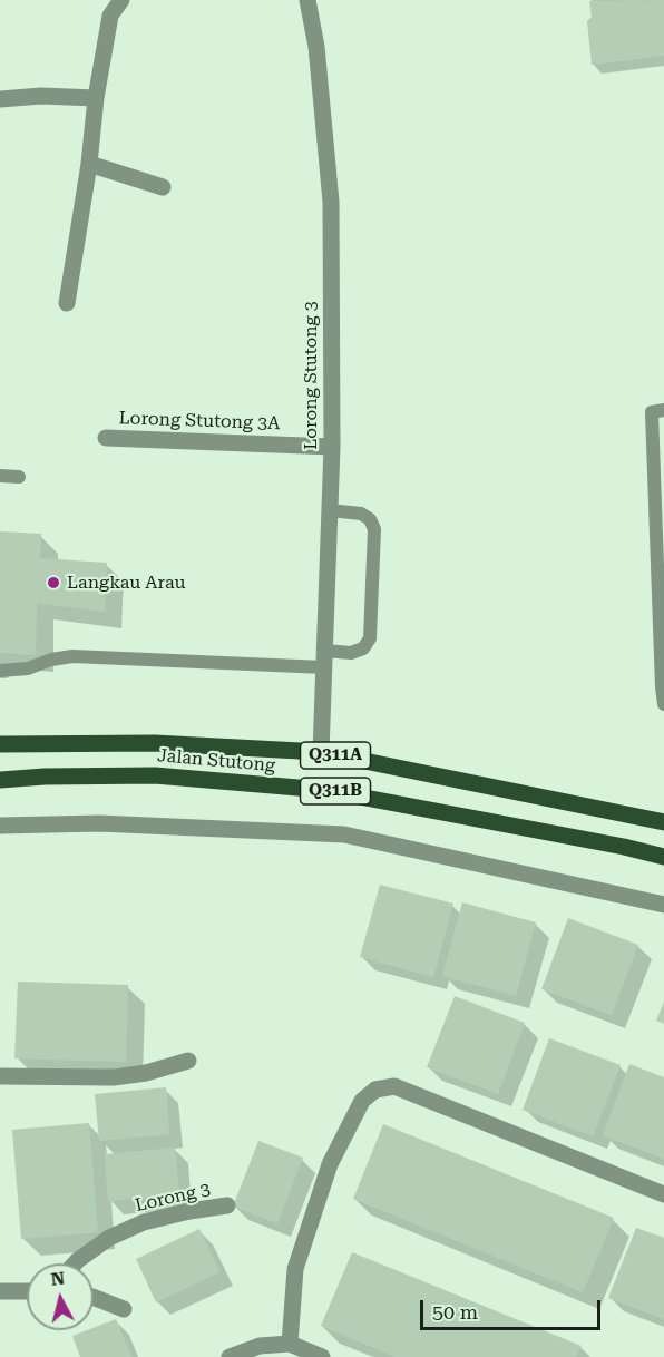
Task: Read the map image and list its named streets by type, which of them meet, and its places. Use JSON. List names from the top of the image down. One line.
{"streets":{"main road":["Q311A","Jalan Stutong","Q311B"],"street":["Lorong Stutong 3","Lorong Stutong 3A","Lorong 3"]},"crossings":[["Lorong Stutong 3","Lorong Stutong 3A"],["Lorong Stutong 3","Jalan Stutong"]],"places":["Langkau Arau"],"scale_bar":"50 m","north":"top"}
